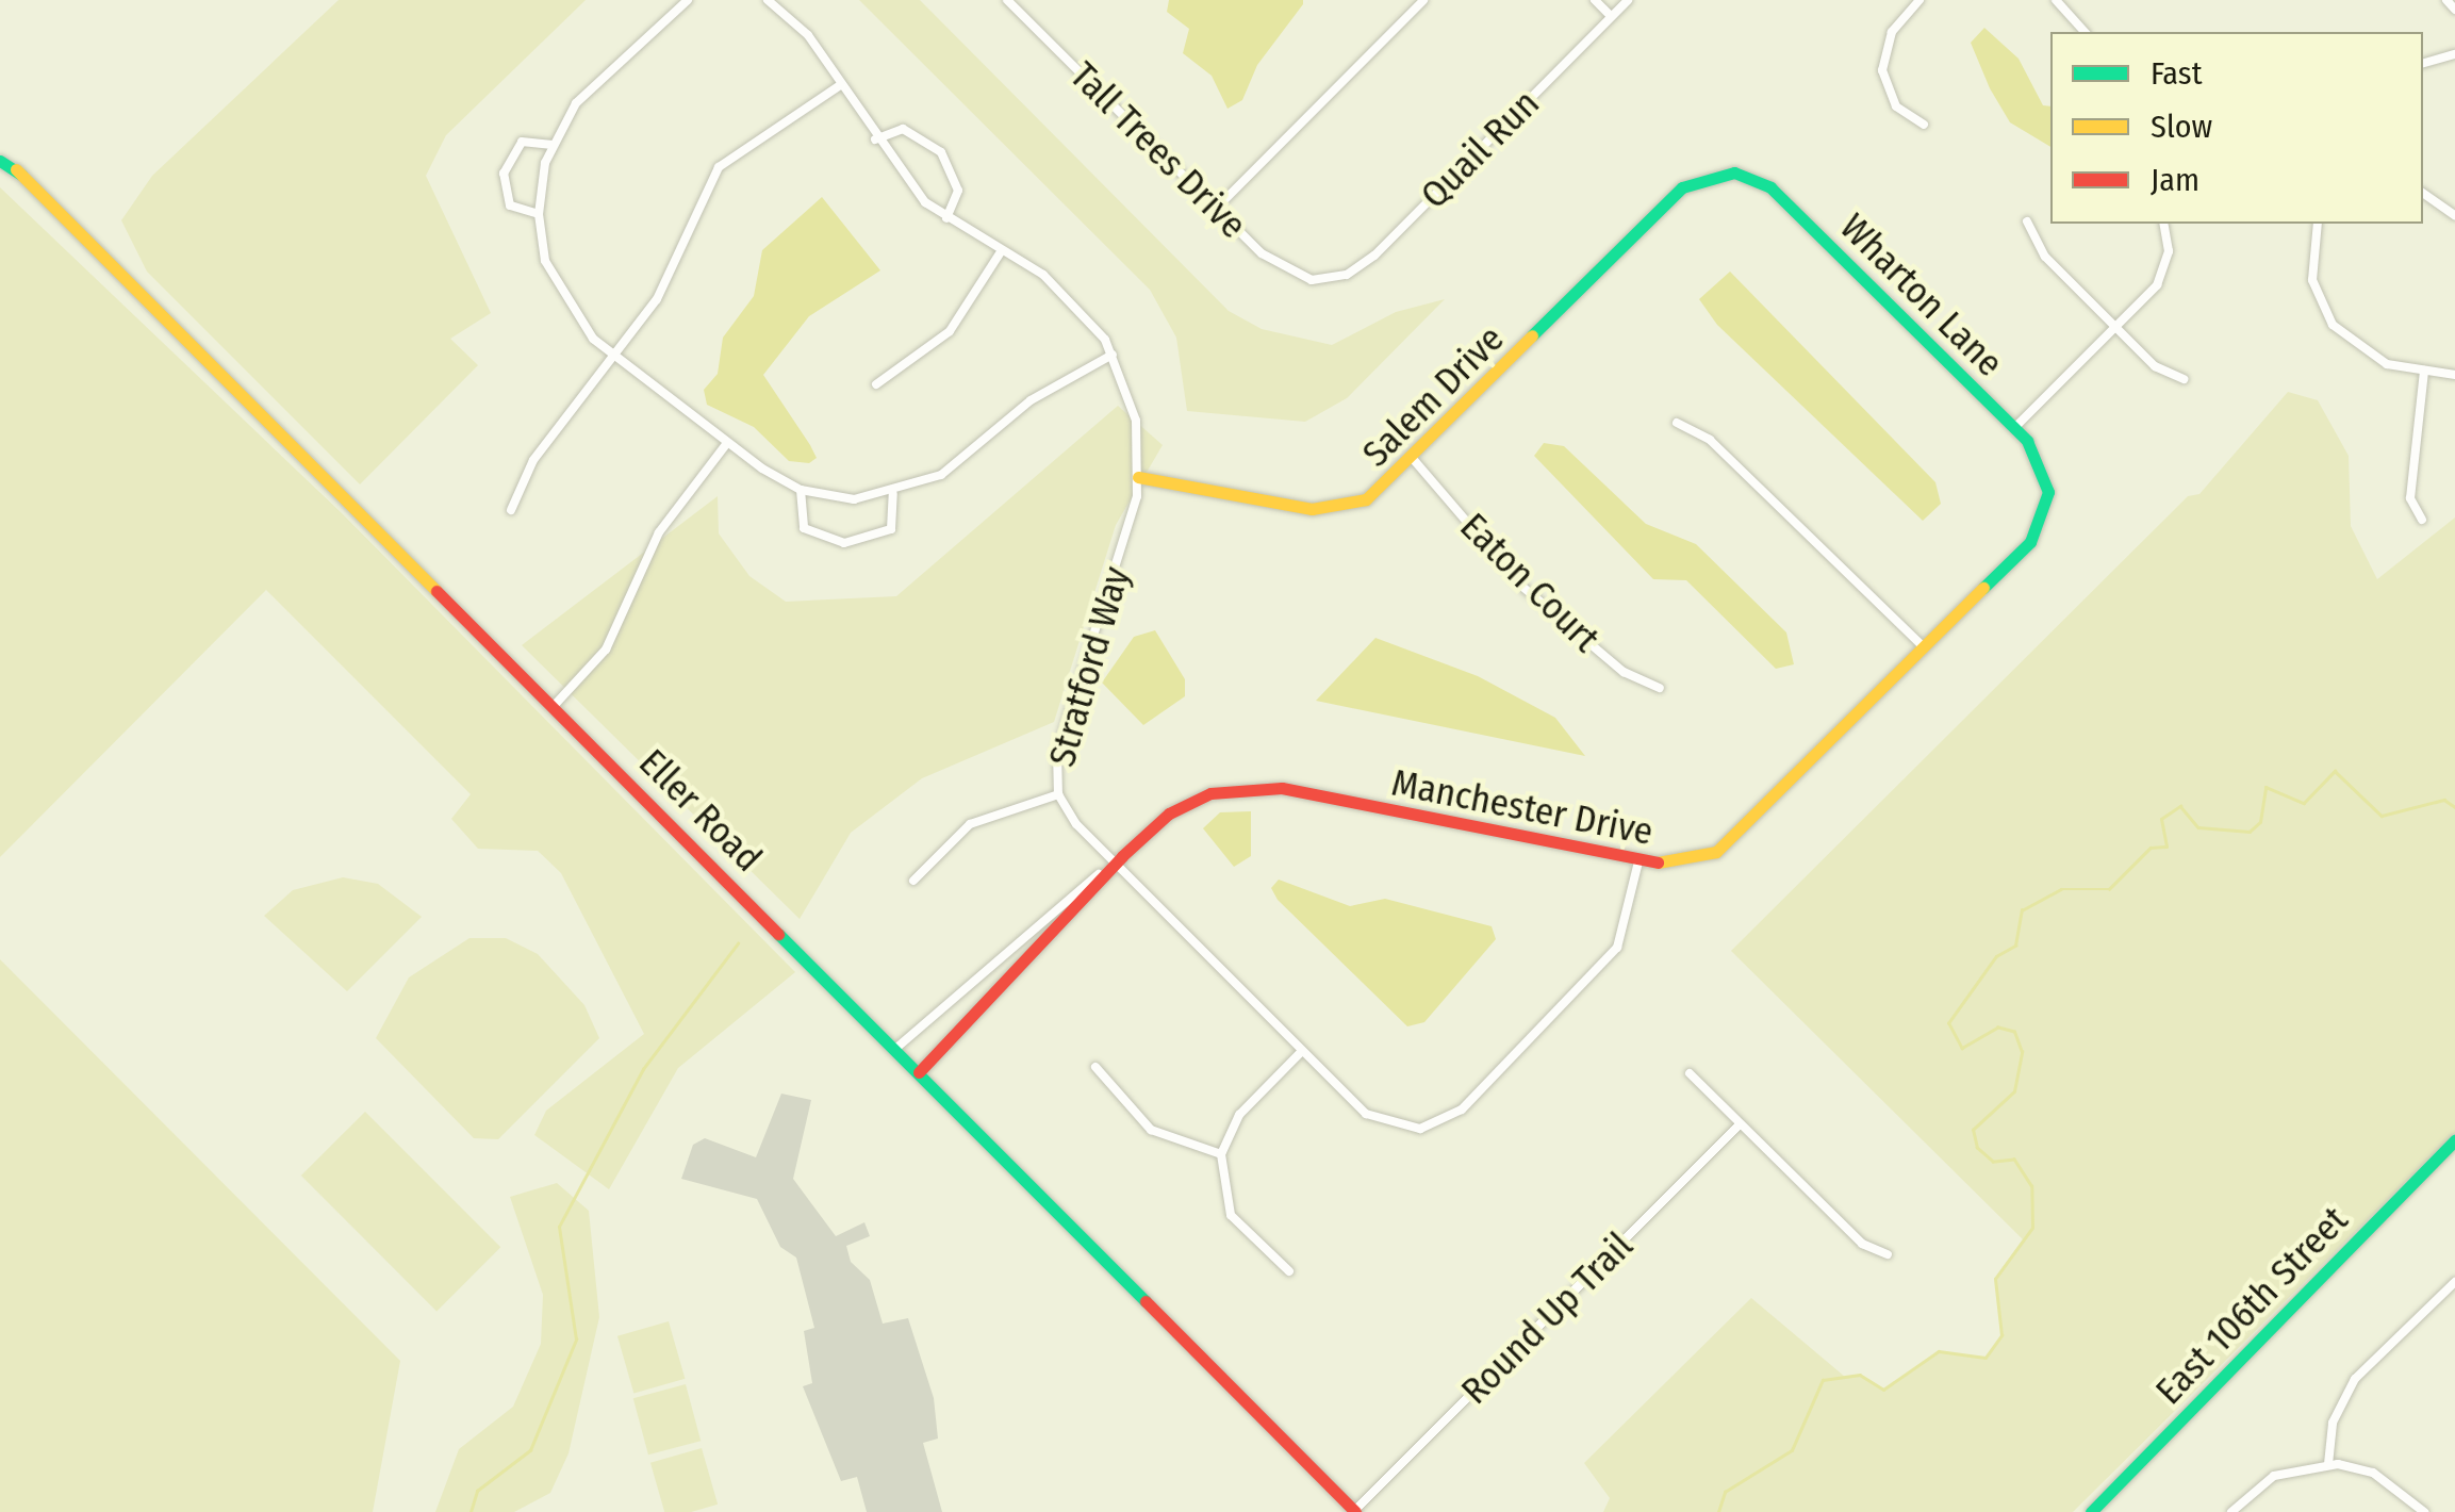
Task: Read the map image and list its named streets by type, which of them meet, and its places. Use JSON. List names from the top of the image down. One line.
{"streets":{"street":["Quail Run","Tall Trees Drive","Wharton Lane","Salem Drive","Eaton Court","Stratford Way","Manchester Drive","Eller Road","East 106th Street","Round Up Trail"]},"crossings":[["Quail Run","Tall Trees Drive"],["Wharton Lane","Salem Drive"],["Wharton Lane","Manchester Drive"],["Salem Drive","Eaton Court"],["Salem Drive","Stratford Way"],["Stratford Way","Manchester Drive"],["Manchester Drive","Eller Road"],["Eller Road","Round Up Trail"]],"legend":["Fast","Slow","Jam"]}
